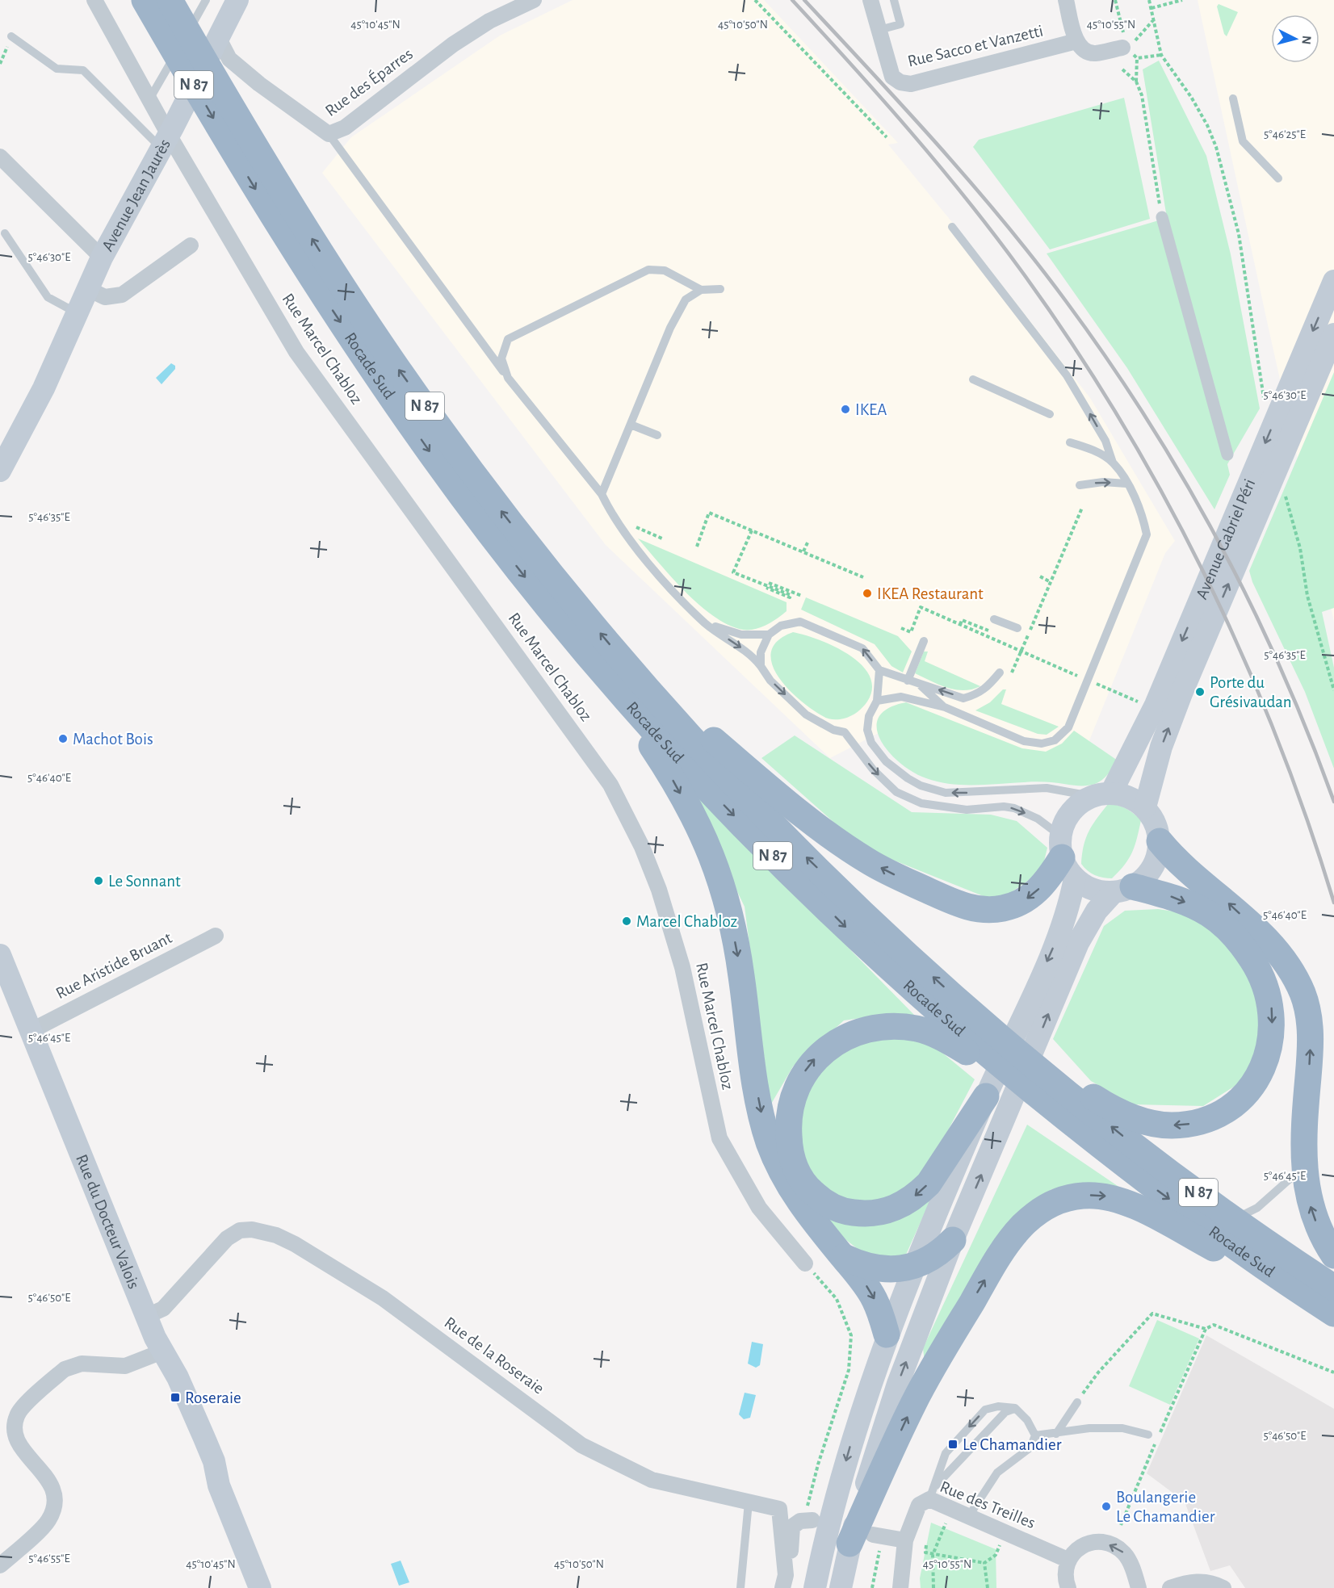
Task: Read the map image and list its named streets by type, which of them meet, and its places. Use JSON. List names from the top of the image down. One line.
{"streets":{"highway":["N 87","Rocade Sud"],"main road":["Avenue Jean Jaurès","Avenue Gabriel Péri","Rue du Docteur Valois"],"street":["Rue Sacco et Vanzetti","Rue des Éparres","Rue Marcel Chabloz","Rue Aristide Bruant","Rue de la Roseraie","Rue des Treilles"]},"crossings":[["Rue des Éparres","Avenue Jean Jaurès"],["Avenue Jean Jaurès","Rue Marcel Chabloz"],["Rue Aristide Bruant","Rue du Docteur Valois"],["Rue du Docteur Valois","Rue de la Roseraie"]],"places":{"other":["IKEA","IKEA Restaurant","Porte du Grésivaudan","Machot Bois","Le Sonnant","Marcel Chabloz","Boulangerie Le Chamandier"],"transit":["Roseraie","Le Chamandier"]},"north":"right","coordinates":["45°10'45\"N","45°10'50\"N","45°10'55\"N","5°46'25\"E","5°46'30\"E","5°46'35\"E","5°46'40\"E","5°46'45\"E","5°46'50\"E","5°46'55\"E"]}
